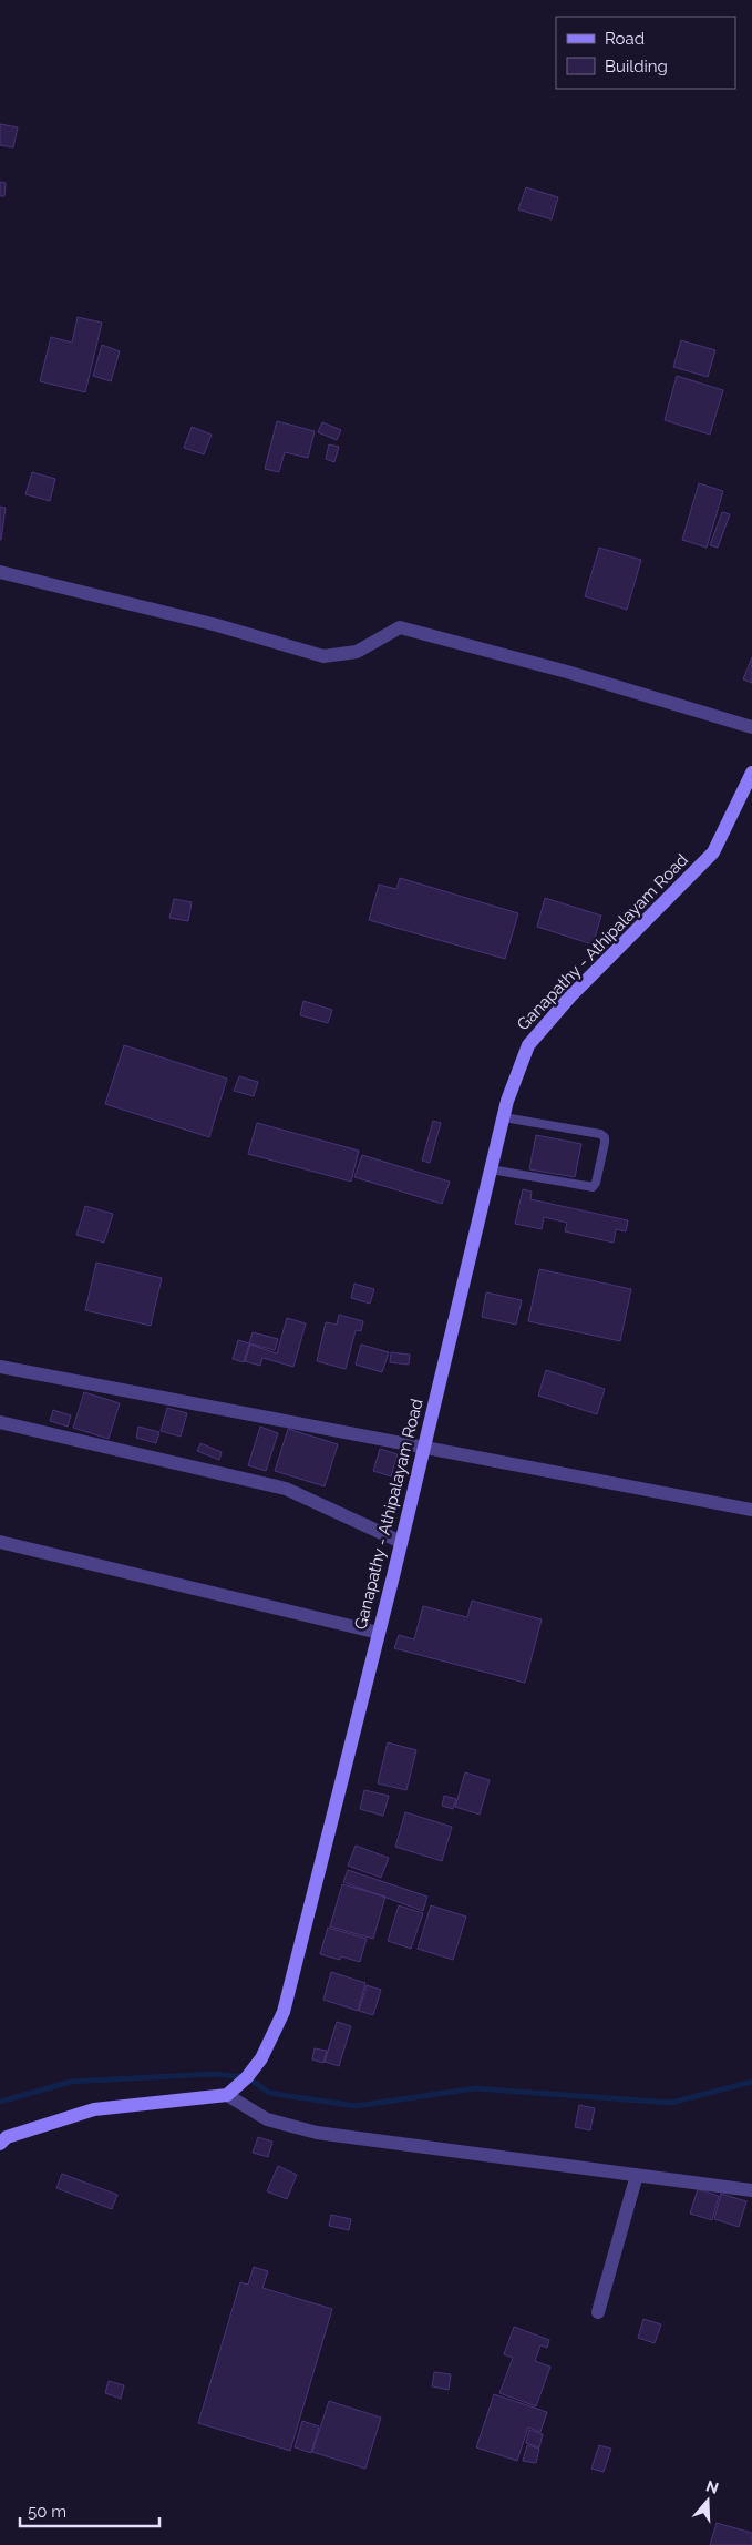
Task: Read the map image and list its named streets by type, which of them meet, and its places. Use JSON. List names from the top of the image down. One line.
{"streets":{"main road":["Ganapathy - Athipalayam Road"]},"legend":["Road","Building"],"scale_bar":"50 m","north":"top"}
